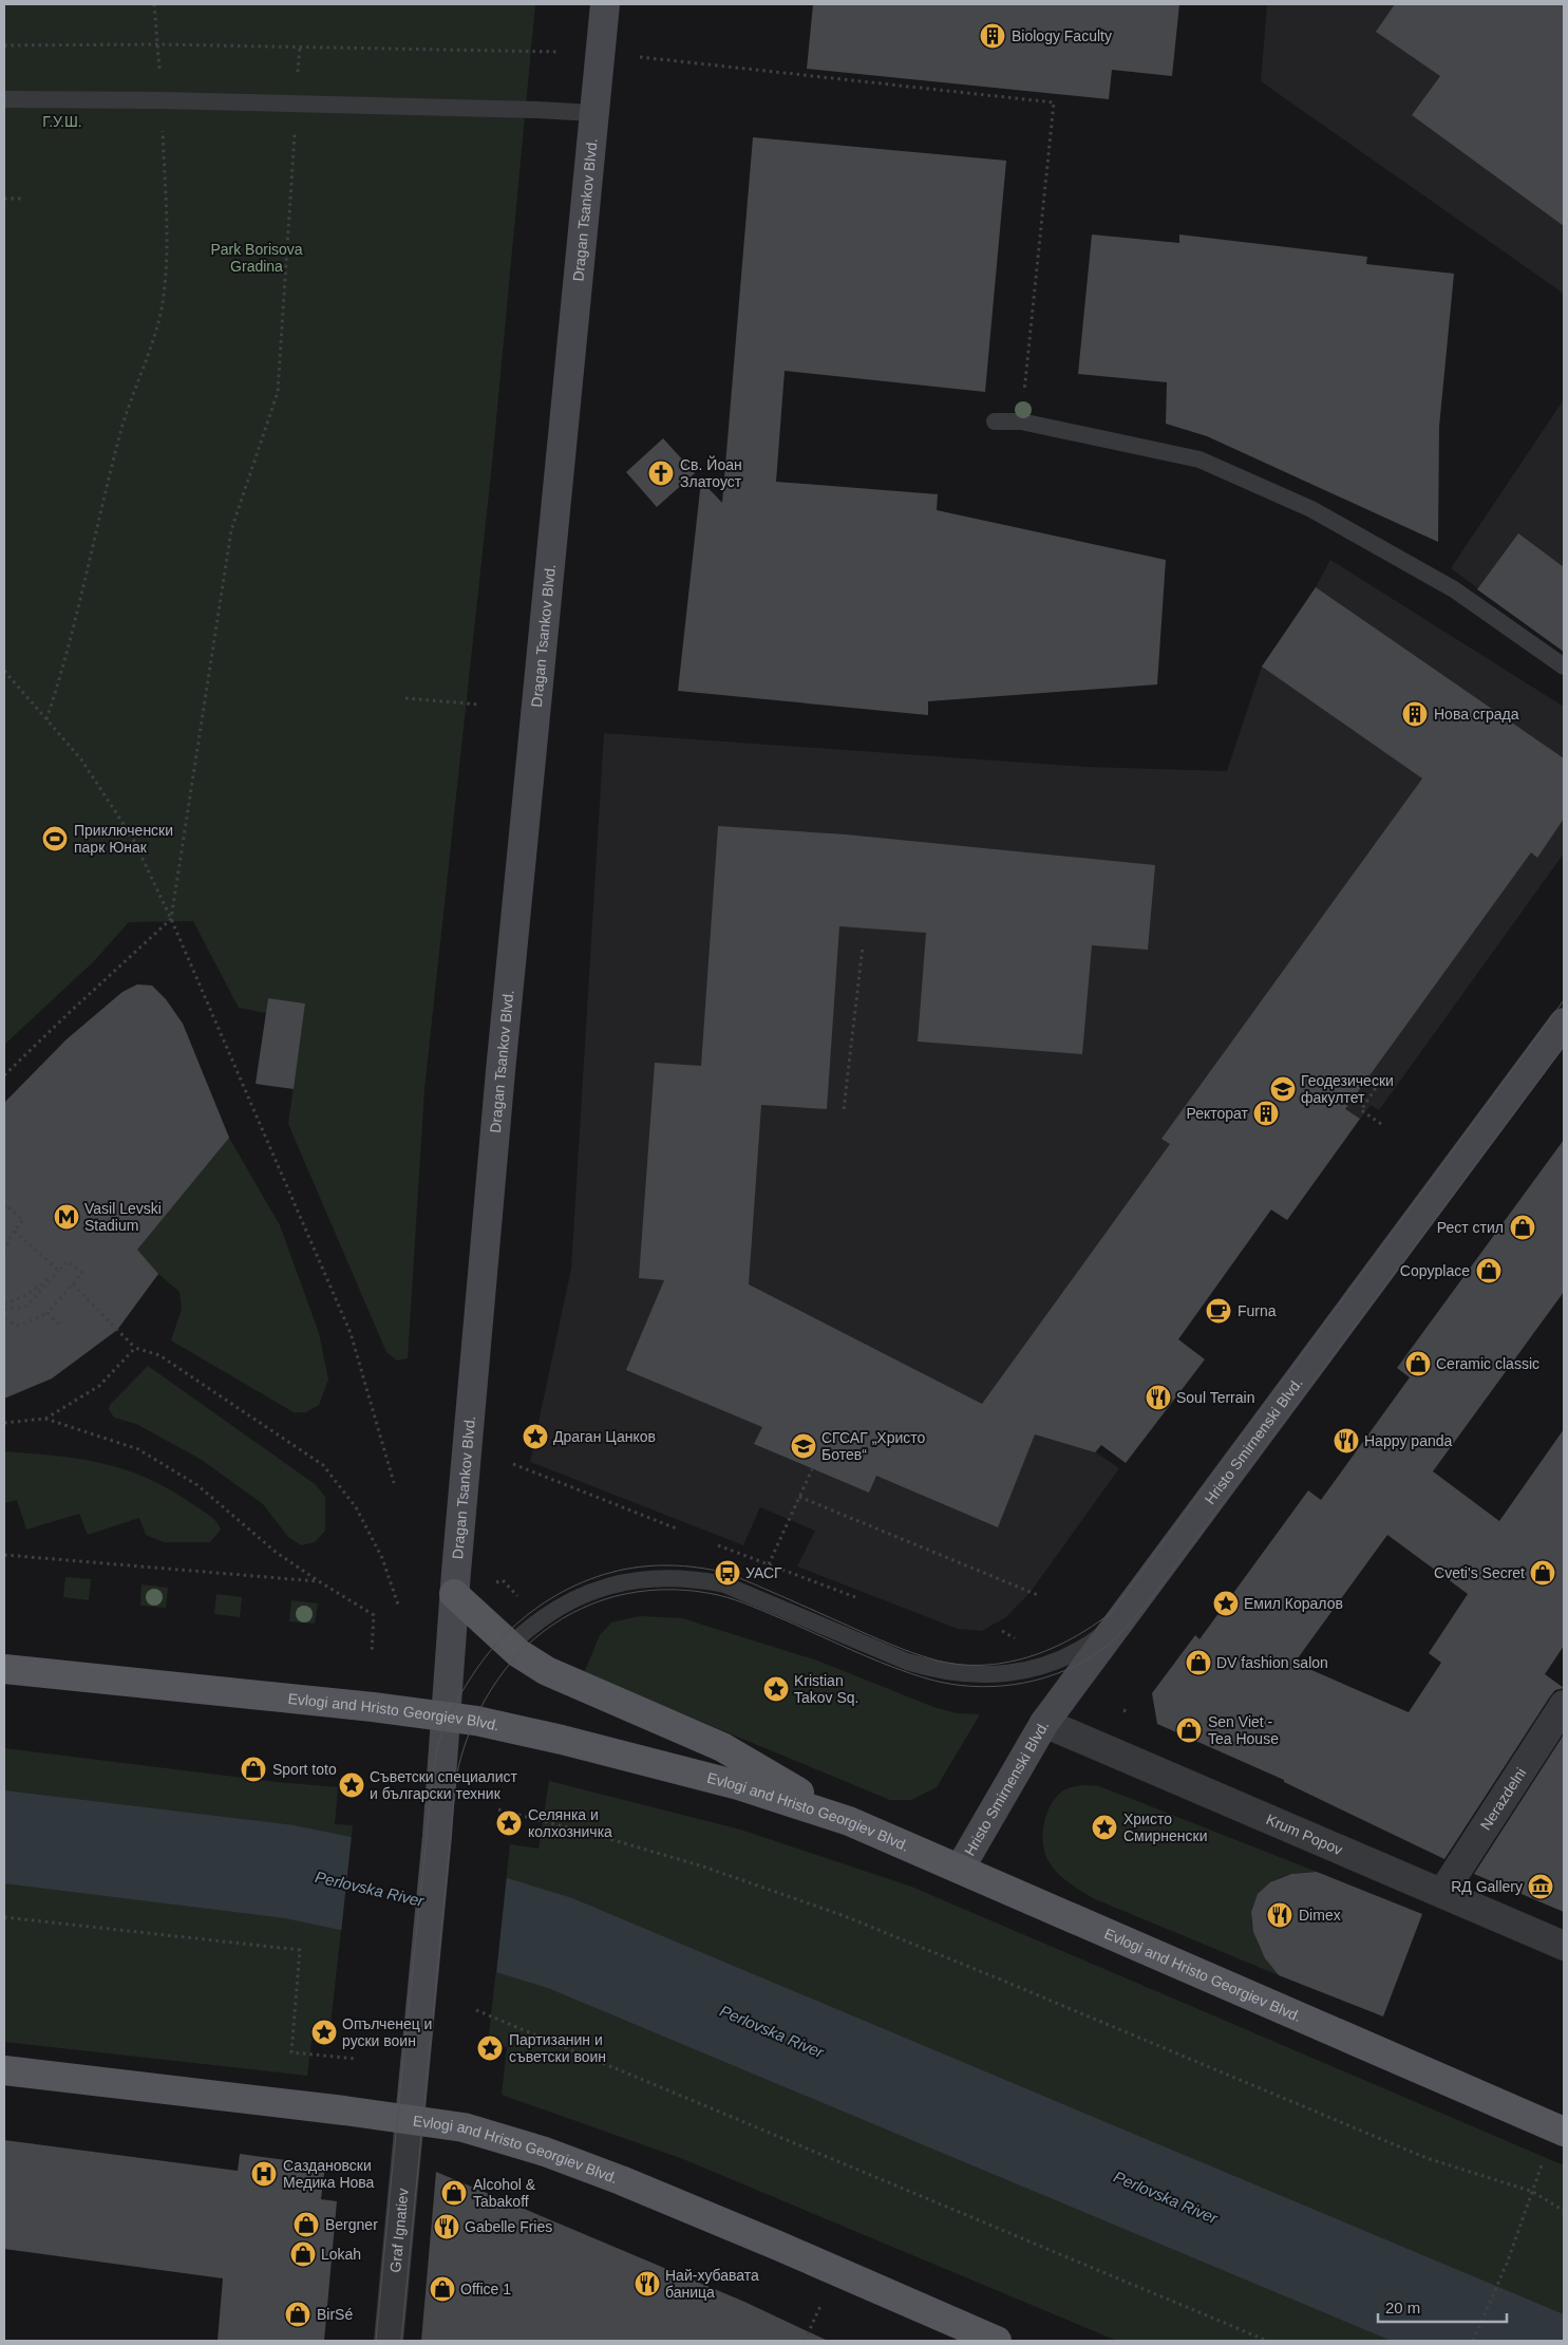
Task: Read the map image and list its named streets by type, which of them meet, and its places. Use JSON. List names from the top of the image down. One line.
{"streets":{"main road":["Evlogi and Hristo Georgiev Blvd."],"street":["Dragan Tsankov Blvd.","Hristo Smirnenski Blvd.","Nerazdelni","Krum Popov","Graf Ignatiev"]},"crossings":[["Dragan Tsankov Blvd.","Evlogi and Hristo Georgiev Blvd."],["Dragan Tsankov Blvd.","Graf Ignatiev"],["Hristo Smirnenski Blvd.","Evlogi and Hristo Georgiev Blvd."],["Hristo Smirnenski Blvd.","Krum Popov"],["Evlogi and Hristo Georgiev Blvd.","Graf Ignatiev"],["Nerazdelni","Krum Popov"]],"water":["Perlovska River"],"parks":["Г.У.Ш.","Park Borisova Gradina"],"places":{"building":["Biology Faculty","Нова сграда","Ректорат"],"church":["Св. Йоан Златоуст"],"sports":["Приключенски парк Юнак"],"school or university":["Геодезически факултет","СГСАГ „Христо Ботев“"],"metro station":["Vasil Levski Stadium"],"shop":["Рест стил","Copyplace","Ceramic classic","Cveti's Secret","DV fashion salon","Sen Viet - Tea House","Sport toto","Alcohol & Tabakoff","Bergner","Lokah","Office 1","BirSé"],"cafe":["Furna"],"restaurant":["Soul Terrain","Happy panda","Dimex","Gabelle Fries","Най-хубавата баница"],"place":["Драган Цанков","Емил Коралов","Kristian Takov Sq.","Съветски специалист и български техник","Селянка и колхозничка","Христо Смирненски","Опълченец и руски воин","Партизанин и съветски воин"],"bus stop":["УАСГ"],"museum":["RД Gallery"],"hospital":["Саздановски Медика Нова"]},"scale_bar":"20 m"}
